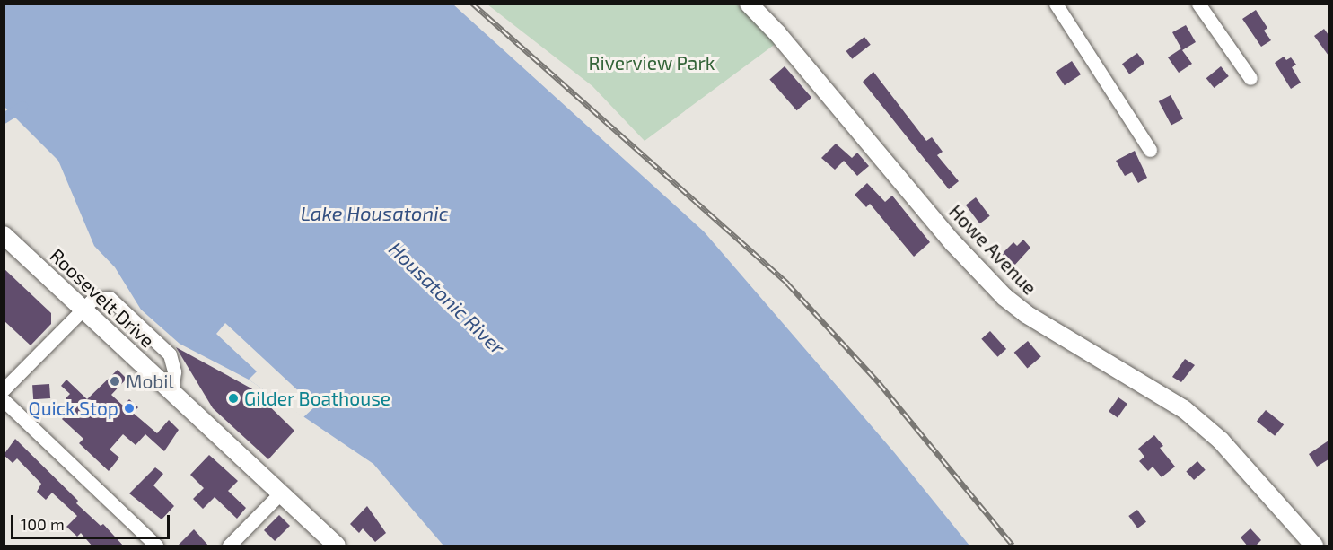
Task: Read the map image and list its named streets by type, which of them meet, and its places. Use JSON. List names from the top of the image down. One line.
{"streets":{"main road":["Howe Avenue","Roosevelt Drive"]},"water":["Lake Housatonic","Housatonic River"],"parks":["Riverview Park"],"places":["Mobil","Gilder Boathouse","Quick Stop"],"scale_bar":"100 m"}
